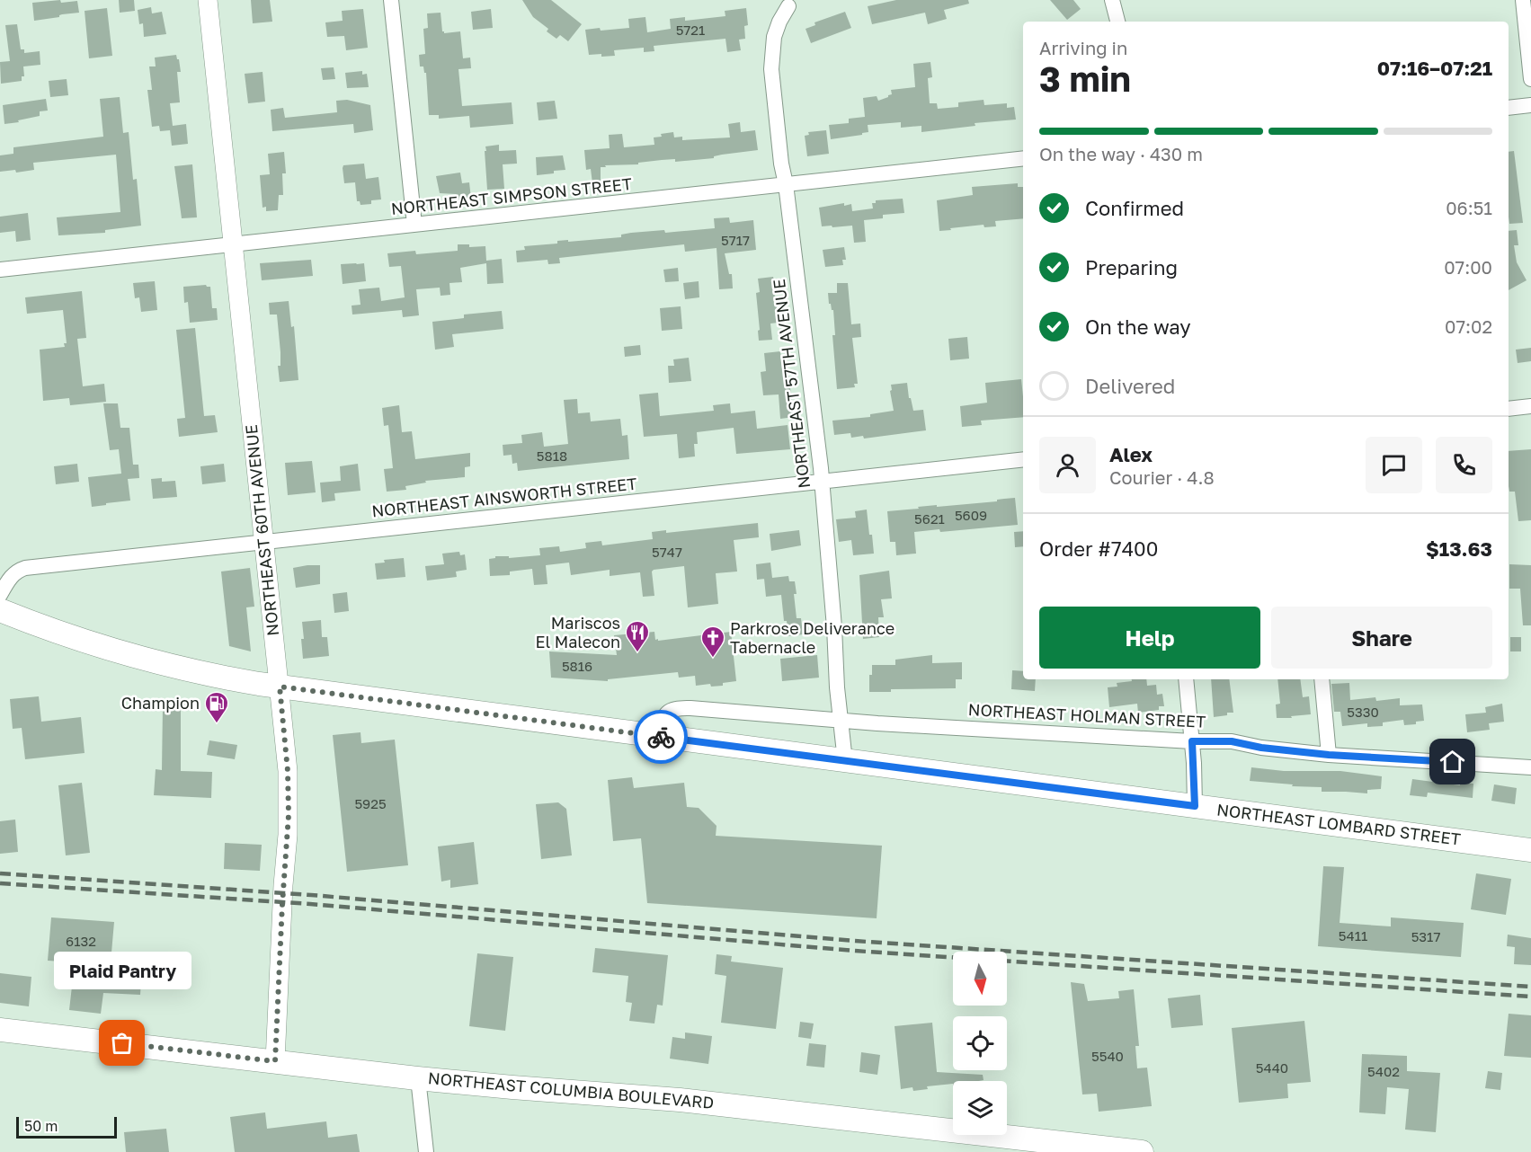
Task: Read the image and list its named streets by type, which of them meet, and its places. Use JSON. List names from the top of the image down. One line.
{"streets":{"main road":["NORTHEAST LOMBARD STREET","NORTHEAST COLUMBIA BOULEVARD"],"street":["NORTHEAST SIMPSON STREET","NORTHEAST 57TH AVENUE","NORTHEAST AINSWORTH STREET","NORTHEAST 60TH AVENUE","NORTHEAST HOLMAN STREET"]},"crossings":[["NORTHEAST SIMPSON STREET","NORTHEAST 57TH AVENUE"],["NORTHEAST SIMPSON STREET","NORTHEAST 60TH AVENUE"],["NORTHEAST 57TH AVENUE","NORTHEAST AINSWORTH STREET"],["NORTHEAST 57TH AVENUE","NORTHEAST HOLMAN STREET"],["NORTHEAST 57TH AVENUE","NORTHEAST LOMBARD STREET"],["NORTHEAST AINSWORTH STREET","NORTHEAST 60TH AVENUE"],["NORTHEAST 60TH AVENUE","NORTHEAST LOMBARD STREET"],["NORTHEAST 60TH AVENUE","NORTHEAST COLUMBIA BOULEVARD"],["NORTHEAST HOLMAN STREET","NORTHEAST LOMBARD STREET"]],"places":{"restaurant":["Mariscos El Malecon"],"church":["Parkrose Deliverance Tabernacle"],"fuel station":["Champion"],"other":["Plaid Pantry"]},"house_numbers":["5721","5717","5818","5609","5621","5747","5816","5330","5925","5411","5317","6132","5540","5440","5402"],"scale_bar":"50 m","north":"bottom","page":{"heading":["3 min","Arriving in","07:16–07:21"],"panel":["Alex","Courier · 4.8","Order #7400","$13.63"],"bar":"On the way · 430 m","list":[["Confirmed","06:51"],["Preparing","07:00"],["On the way","07:02"],"Delivered"],"buttons":["Help","Share"],"bubble":"Plaid Pantry","scale":"50 m"}}
